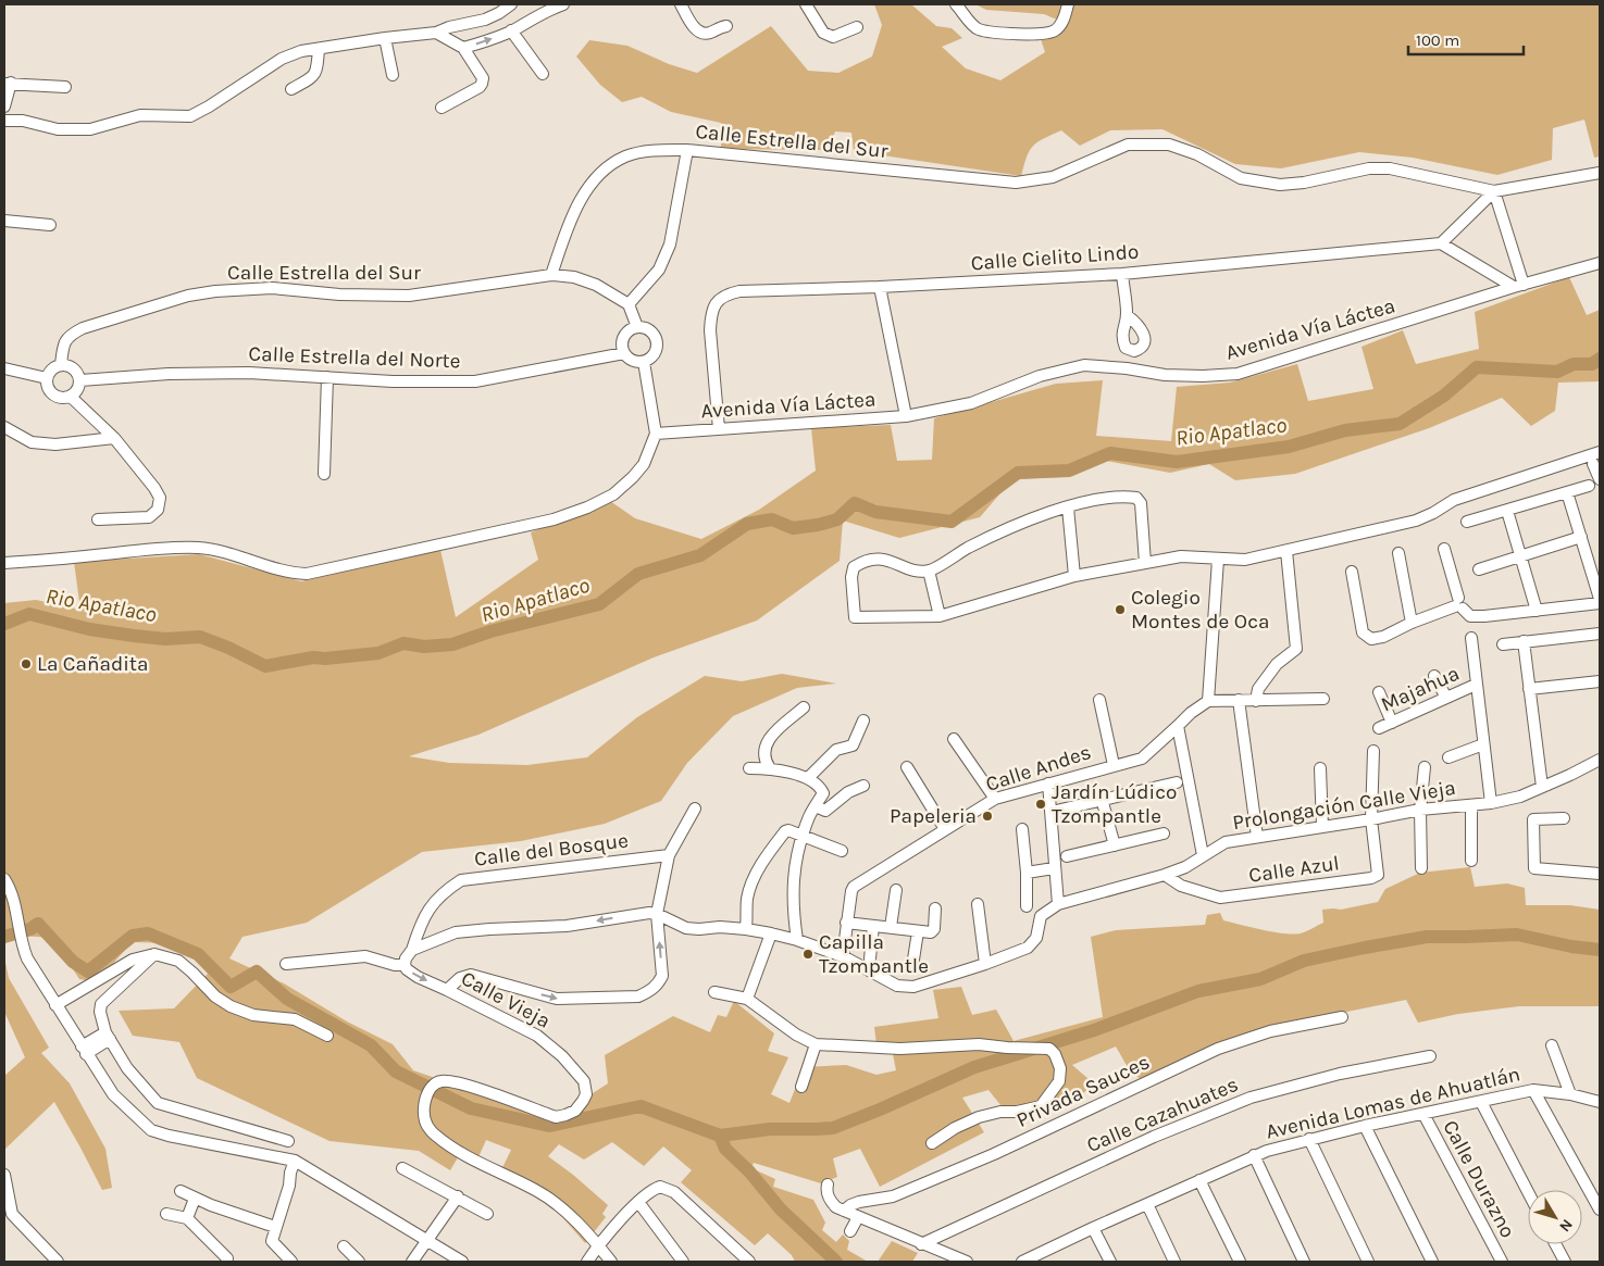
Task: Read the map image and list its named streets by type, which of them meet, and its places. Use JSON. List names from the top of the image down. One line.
{"streets":{"street":["Calle Estrella del Sur","Calle Cielito Lindo","Avenida Vía Láctea","Calle Estrella del Norte","Majahua","Calle Andes","Prolongación Calle Vieja","Calle del Bosque","Calle Azul","Calle Vieja","Privada Sauces","Avenida Lomas de Ahuatlán","Calle Cazahuates","Calle Durazno"]},"crossings":[["Calle Estrella del Sur","Calle Estrella del Norte"],["Calle Cielito Lindo","Avenida Vía Láctea"],["Calle Andes","Prolongación Calle Vieja"],["Prolongación Calle Vieja","Calle Azul"],["Avenida Lomas de Ahuatlán","Calle Durazno"]],"water":["Rio Apatlaco"],"places":["Colegio Montes de Oca","La Cañadita","Jardín Lúdico Tzompantle","Papeleria","Capilla Tzompantle"],"scale_bar":"100 m","north":"bottom right"}
